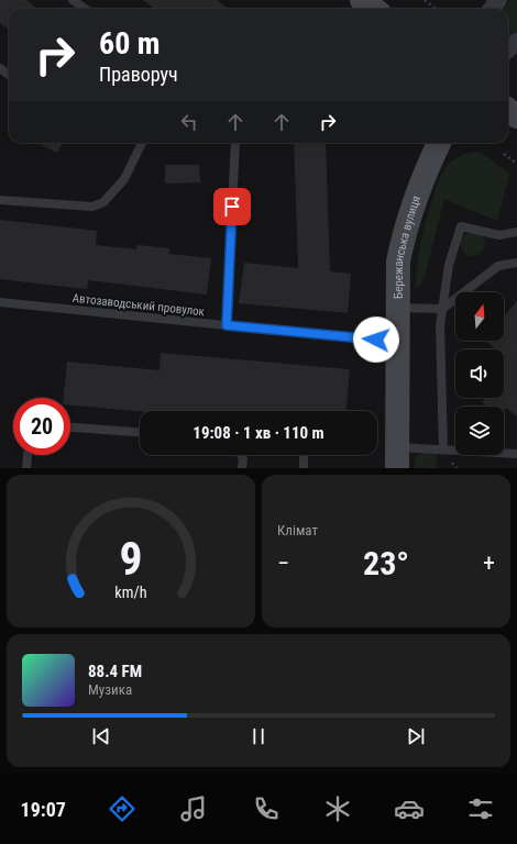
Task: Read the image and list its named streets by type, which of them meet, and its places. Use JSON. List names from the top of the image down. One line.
{"streets":{"street":["Бережанська вулиця"],"lane":["Автозаводський провулок"]},"crossings":[["Бережанська вулиця","Автозаводський провулок"]],"north":"top","page":{"turn":["60 m","Праворуч"],"limit":"20","trip":"19:08 · 1 хв · 110 m","tile":"Клімат","heat":["−","23°","+"],"song":["88.4 FM","Музика"],"tabs":"19:07","gauge":["9","km/h"]}}
